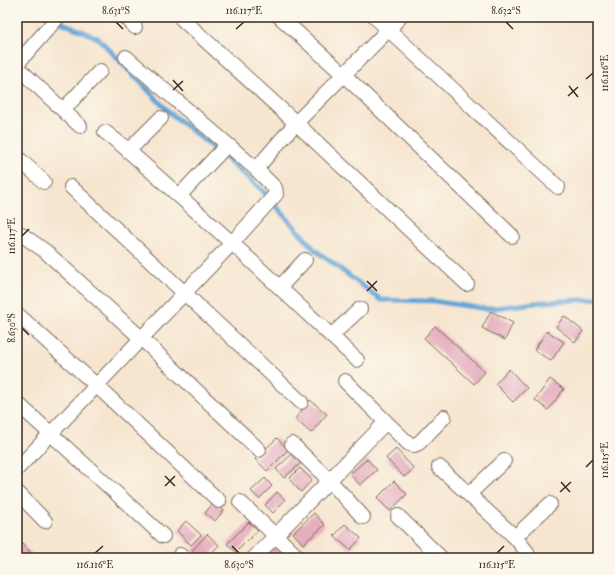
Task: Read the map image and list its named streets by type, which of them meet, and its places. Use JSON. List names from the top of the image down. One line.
{"coordinates":["8.631°S","116.117°E","8.632°S","116.116°E","8.630°S","116.115°E"]}
